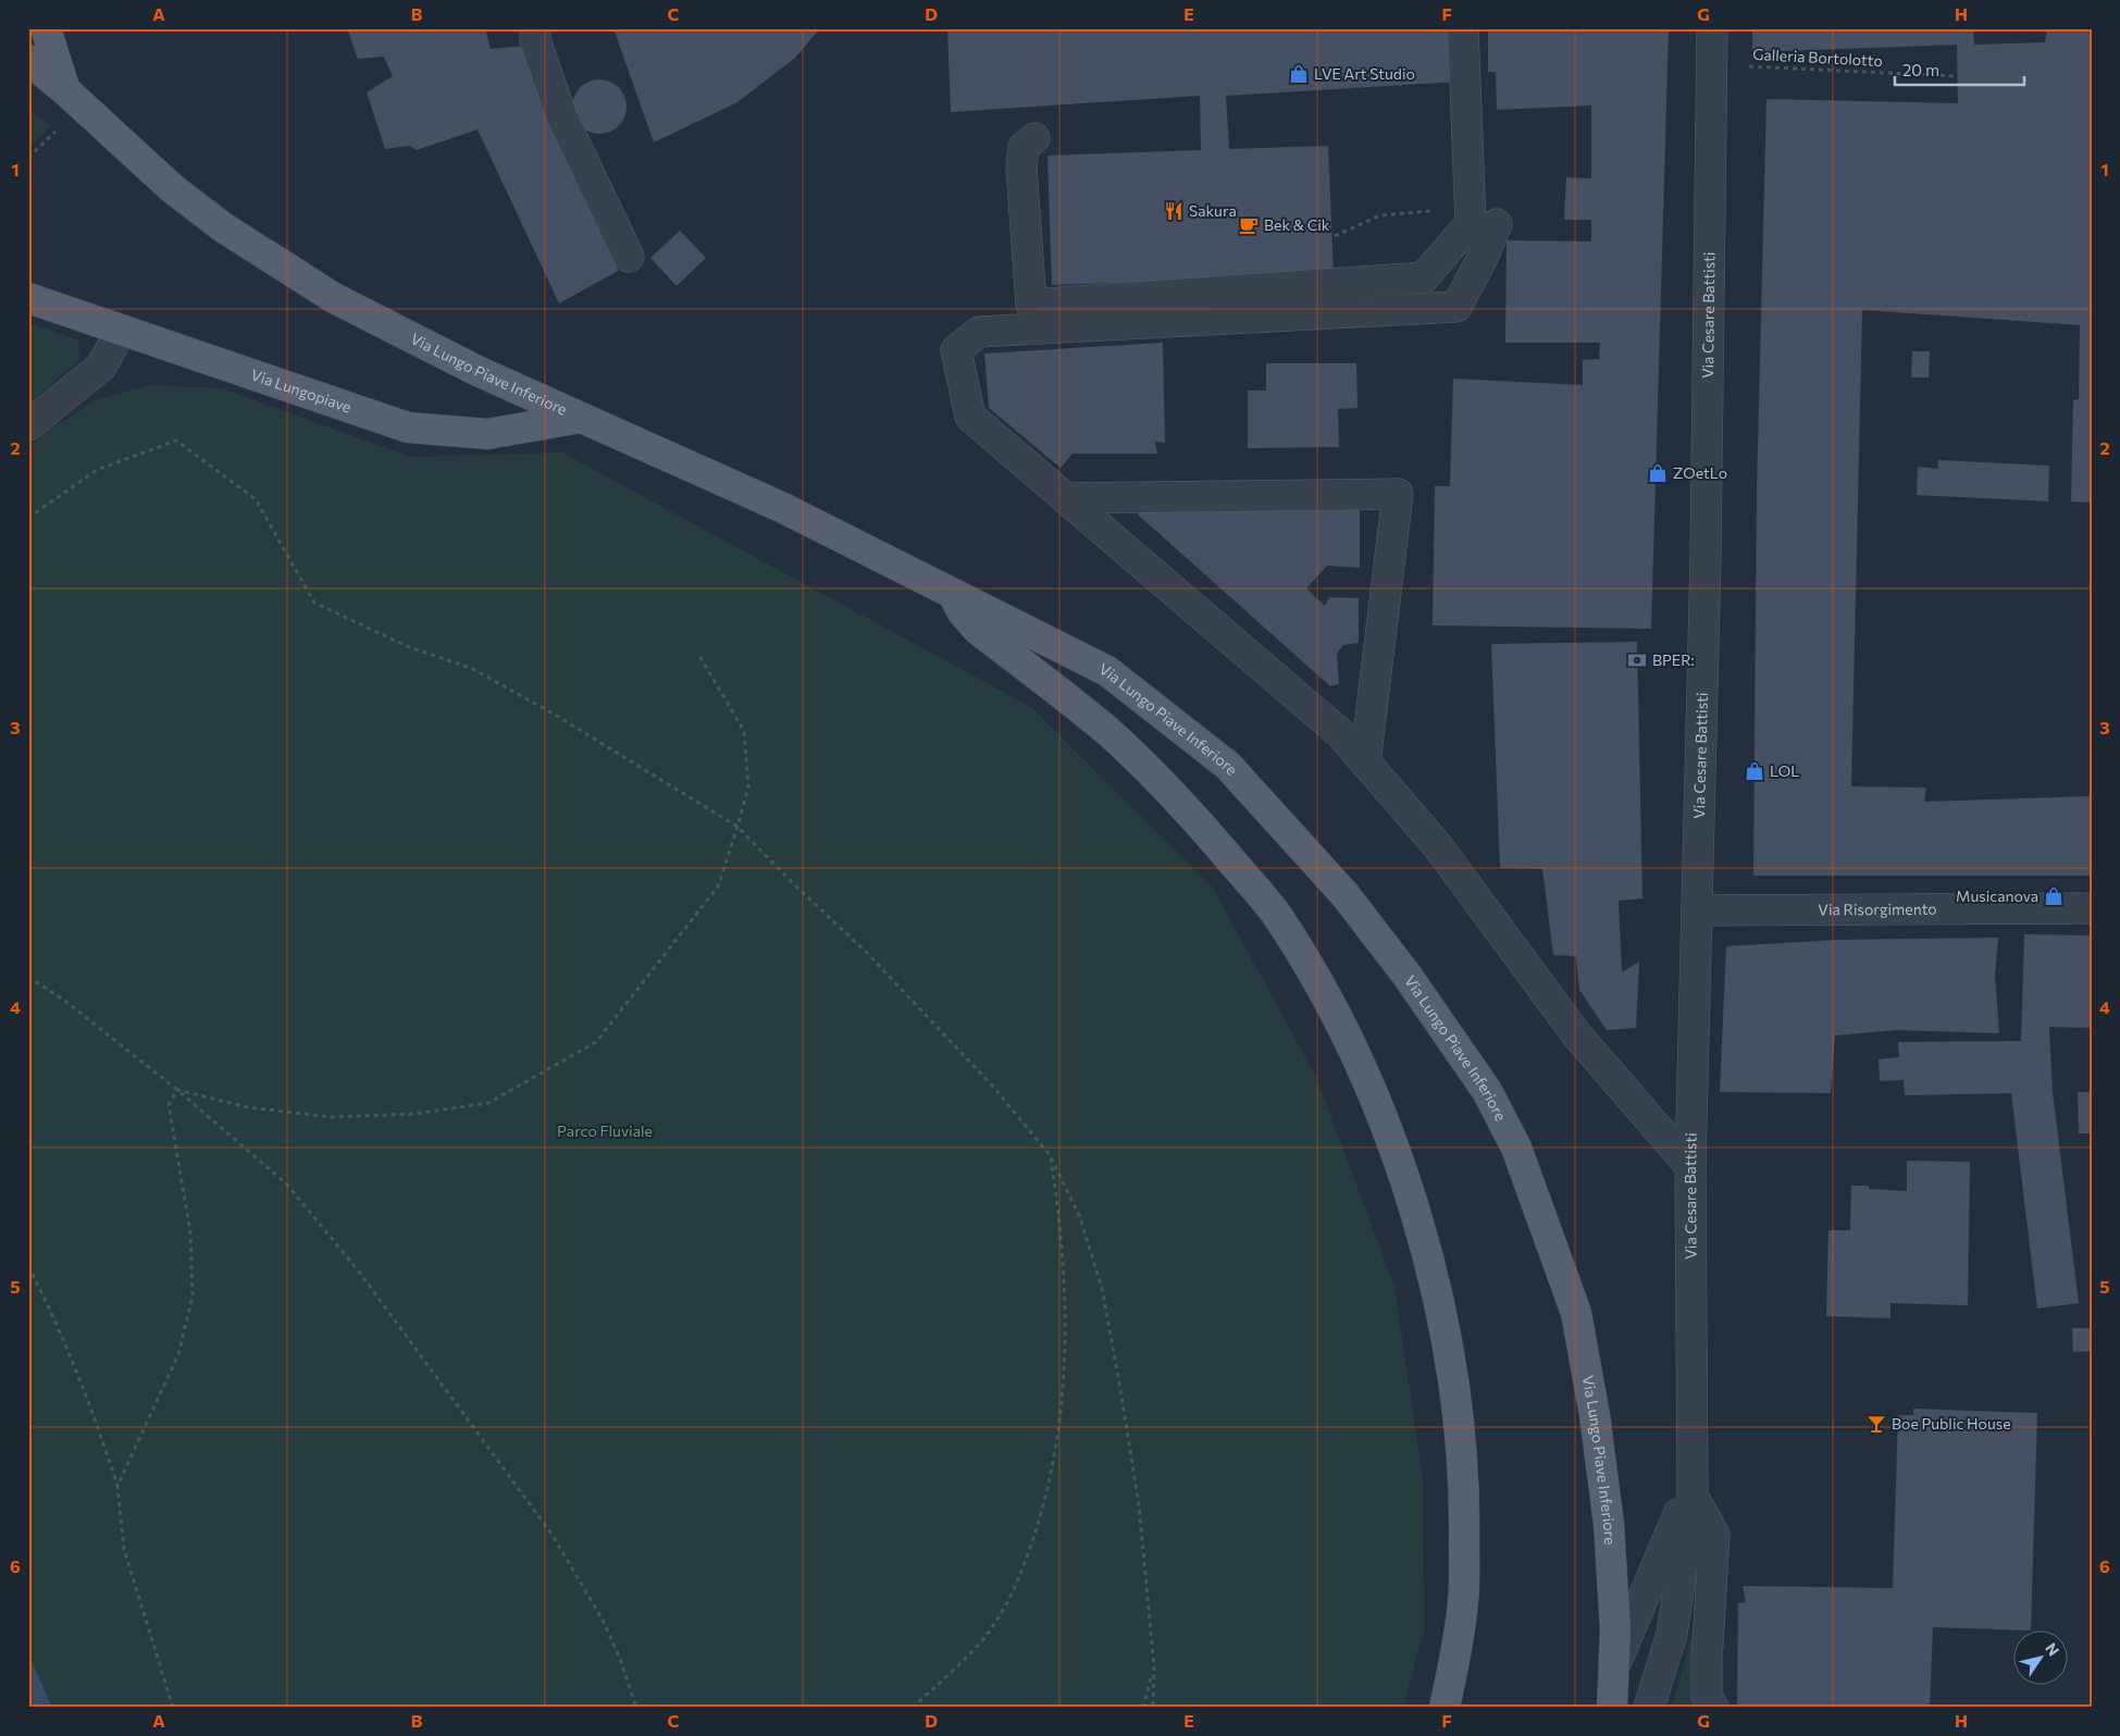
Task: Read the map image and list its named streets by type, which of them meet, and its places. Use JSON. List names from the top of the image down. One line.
{"streets":{"main road":["Via Lungo Piave Inferiore","Via Lungopiave"],"street":["Via Cesare Battisti","Via Risorgimento"],"path":["Galleria Bortolotto"]},"crossings":[["Galleria Bortolotto","Via Cesare Battisti"],["Via Cesare Battisti","Via Lungo Piave Inferiore"],["Via Cesare Battisti","Via Risorgimento"],["Via Lungo Piave Inferiore","Via Lungopiave"]],"parks":["Parco Fluviale"],"places":{"shop":["LVE Art Studio","ZOetLo","LOL","Musicanova"],"restaurant":["Sakura"],"cafe":["Bek & Cik"],"bank":["BPER:"],"bar":["Boe Public House"]},"scale_bar":"20 m","north":"top right","grid":{"columns":["A","B","C","D","E","F","G","H"],"rows":["1","2","3","4","5","6"]}}
